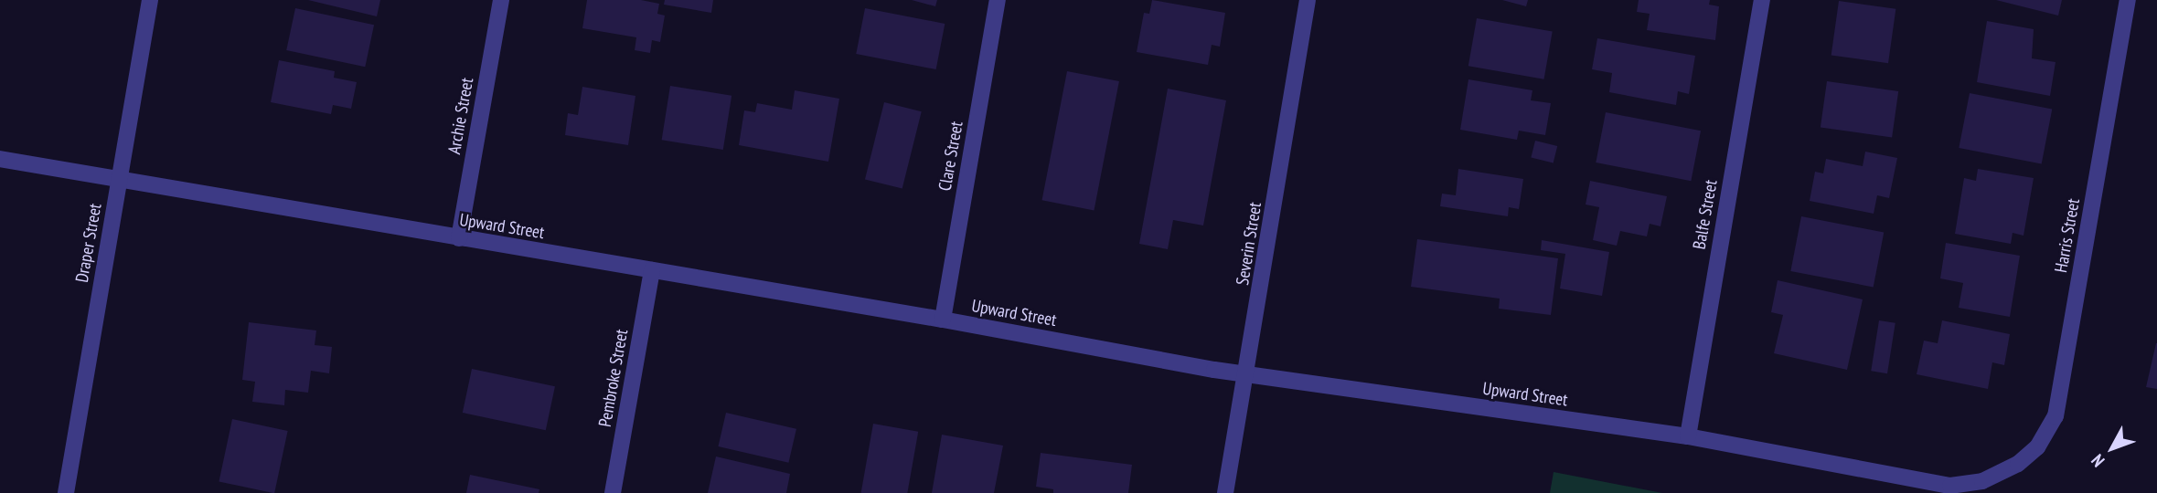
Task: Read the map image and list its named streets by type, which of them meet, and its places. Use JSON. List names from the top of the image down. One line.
{"streets":{"street":["Archie Street","Clare Street","Balfe Street","Upward Street","Harris Street","Draper Street","Severin Street","Pembroke Street"]},"crossings":[["Archie Street","Upward Street"],["Clare Street","Upward Street"],["Balfe Street","Upward Street"],["Upward Street","Harris Street"],["Upward Street","Draper Street"],["Upward Street","Severin Street"],["Upward Street","Pembroke Street"]],"north":"bottom left"}
